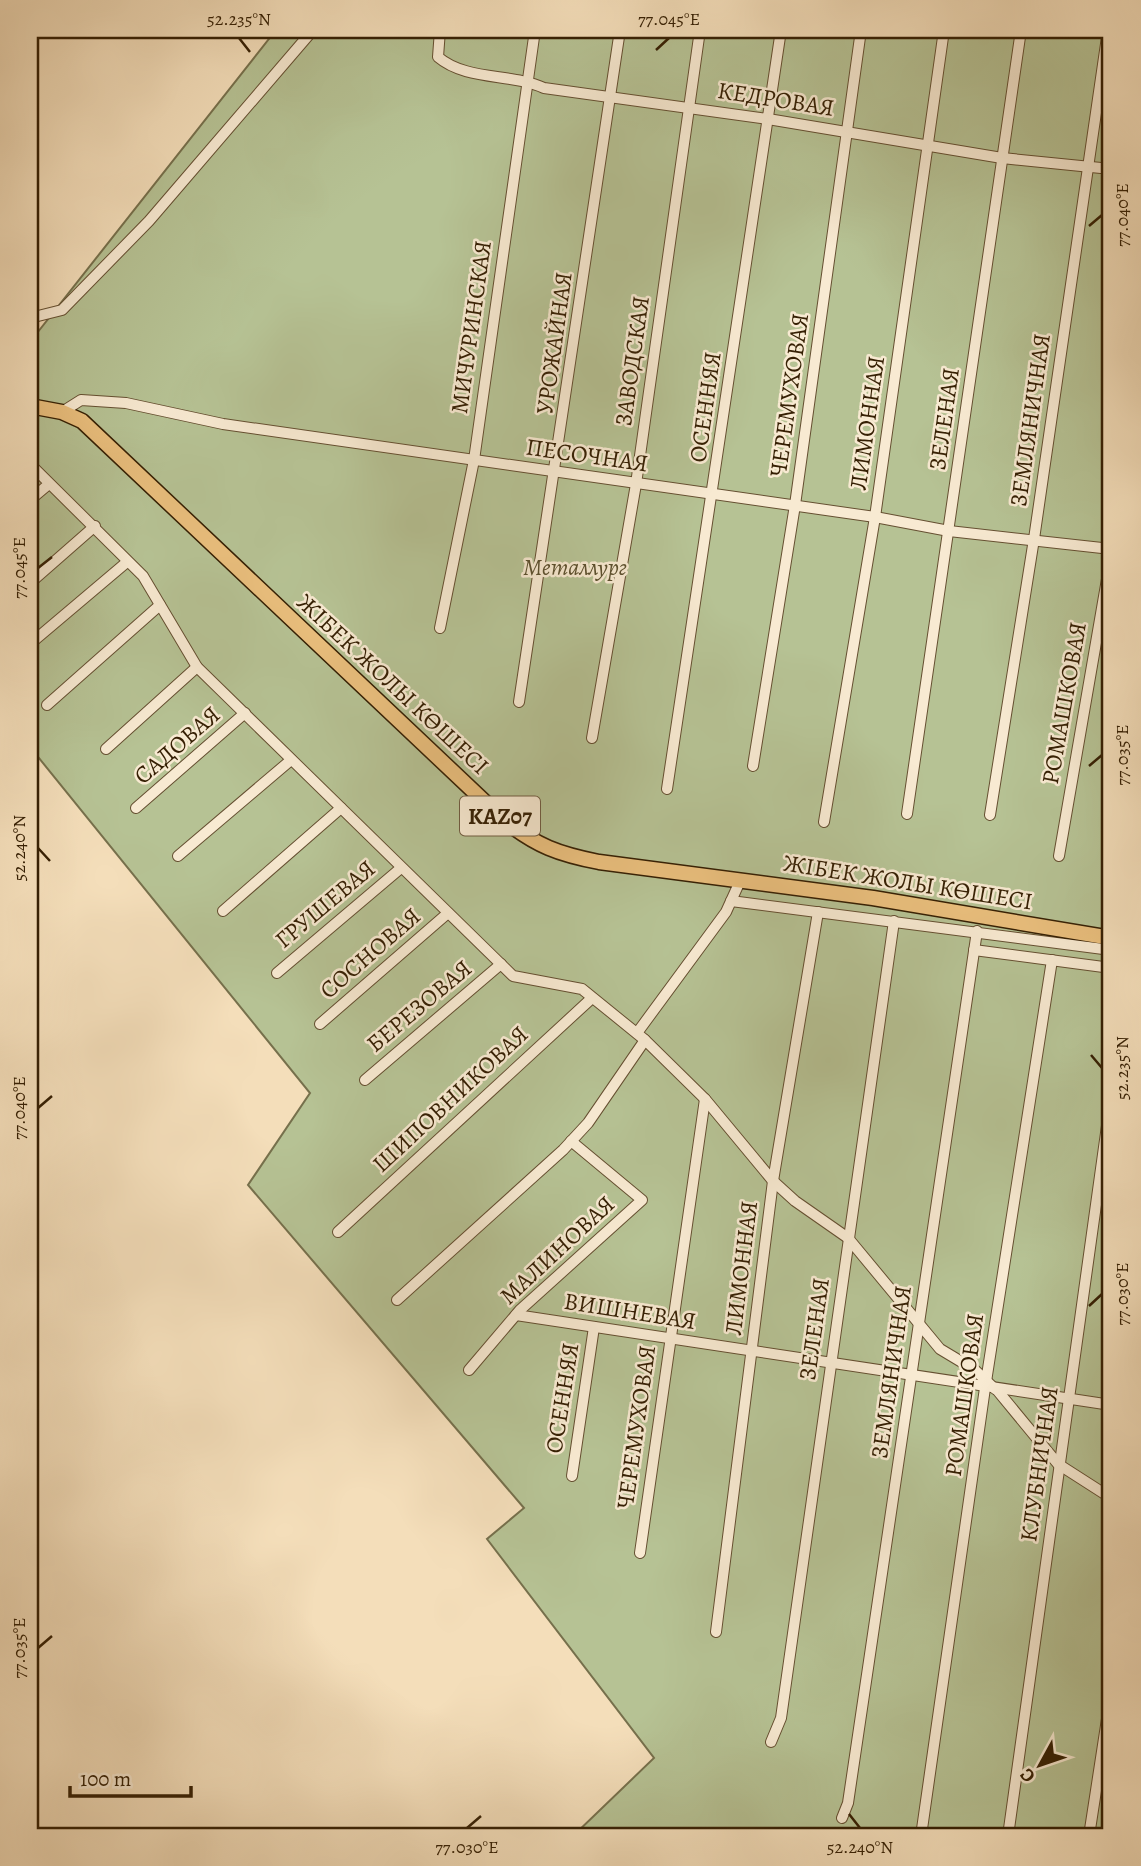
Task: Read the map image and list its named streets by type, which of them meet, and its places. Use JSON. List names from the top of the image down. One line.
{"streets":{"highway":["ЖІБЕК ЖОЛЫ КӨШЕСІ","KAZ07"],"street":["КЕДРОВАЯ","МИЧУРИНСКАЯ","УРОЖАЙНАЯ","ЗАВОДСКАЯ","ЧЕРЕМУХОВАЯ","ОСЕННЯЯ","ЗЕЛЕНАЯ","ЗЕМЛЯНИЧНАЯ","ЛИМОННАЯ","ПЕСОЧНАЯ","РОМАШКОВАЯ","САДОВАЯ","ГРУШЕВАЯ","СОСНОВАЯ","БЕРЕЗОВАЯ","ШИПОВНИКОВАЯ","МАЛИНОВАЯ","ВИШНЕВАЯ","КЛУБНИЧНАЯ"]},"crossings":[["КЕДРОВАЯ","МИЧУРИНСКАЯ"],["КЕДРОВАЯ","УРОЖАЙНАЯ"],["КЕДРОВАЯ","ЗАВОДСКАЯ"],["КЕДРОВАЯ","ЧЕРЕМУХОВАЯ"],["КЕДРОВАЯ","ОСЕННЯЯ"],["КЕДРОВАЯ","ЗЕЛЕНАЯ"],["КЕДРОВАЯ","ЗЕМЛЯНИЧНАЯ"],["КЕДРОВАЯ","ЛИМОННАЯ"],["МИЧУРИНСКАЯ","ПЕСОЧНАЯ"],["УРОЖАЙНАЯ","ПЕСОЧНАЯ"],["ЗАВОДСКАЯ","ПЕСОЧНАЯ"],["ЧЕРЕМУХОВАЯ","ПЕСОЧНАЯ"],["ЧЕРЕМУХОВАЯ","ВИШНЕВАЯ"],["ОСЕННЯЯ","ПЕСОЧНАЯ"],["ОСЕННЯЯ","ВИШНЕВАЯ"],["ЗЕЛЕНАЯ","ПЕСОЧНАЯ"],["ЗЕЛЕНАЯ","ВИШНЕВАЯ"],["ЗЕМЛЯНИЧНАЯ","ПЕСОЧНАЯ"],["ЗЕМЛЯНИЧНАЯ","ВИШНЕВАЯ"],["ЛИМОННАЯ","ПЕСОЧНАЯ"],["ЛИМОННАЯ","ВИШНЕВАЯ"],["ПЕСОЧНАЯ","ЖІБЕК ЖОЛЫ КӨШЕСІ"],["РОМАШКОВАЯ","ВИШНЕВАЯ"],["МАЛИНОВАЯ","ВИШНЕВАЯ"],["ВИШНЕВАЯ","КЛУБНИЧНАЯ"]],"parks":["Металлург"],"scale_bar":"100 m","north":"bottom left","coordinates":["52.235°N","77.045°E","77.040°E","77.035°E","52.240°N","77.030°E"]}
